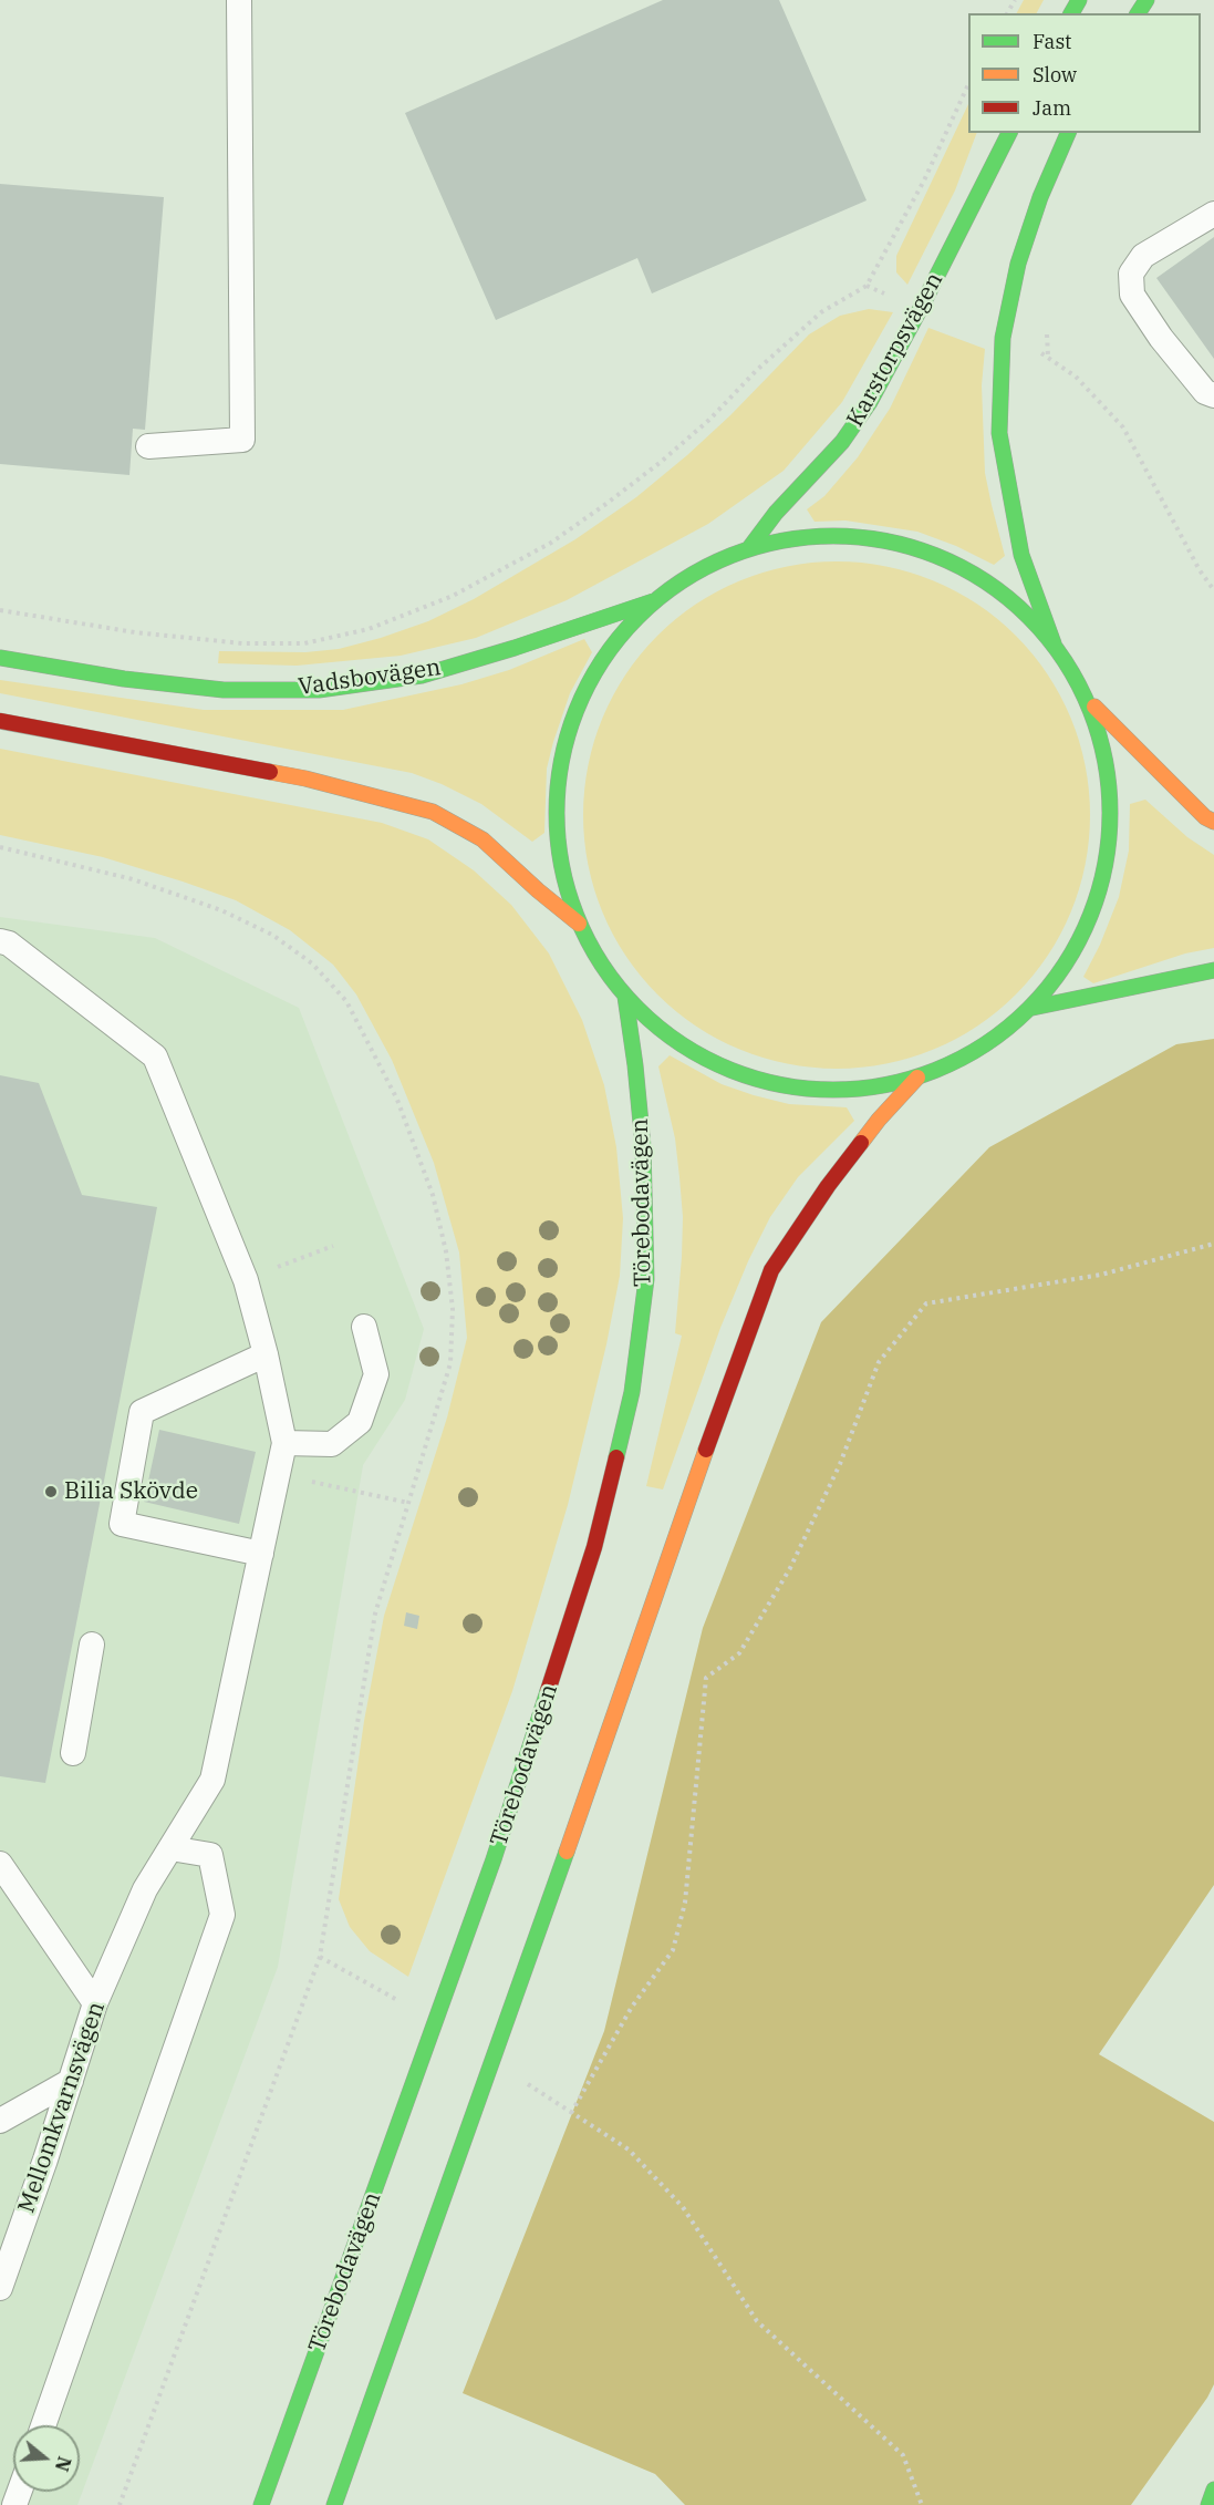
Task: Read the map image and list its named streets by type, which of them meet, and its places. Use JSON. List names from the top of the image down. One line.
{"streets":{"main road":["Karstorpsvägen","Vadsbovägen","Törebodavägen"],"lane":["Mellomkvarnsvägen"]},"places":["Bilia Skövde"],"legend":["Fast","Slow","Jam"],"north":"right"}
